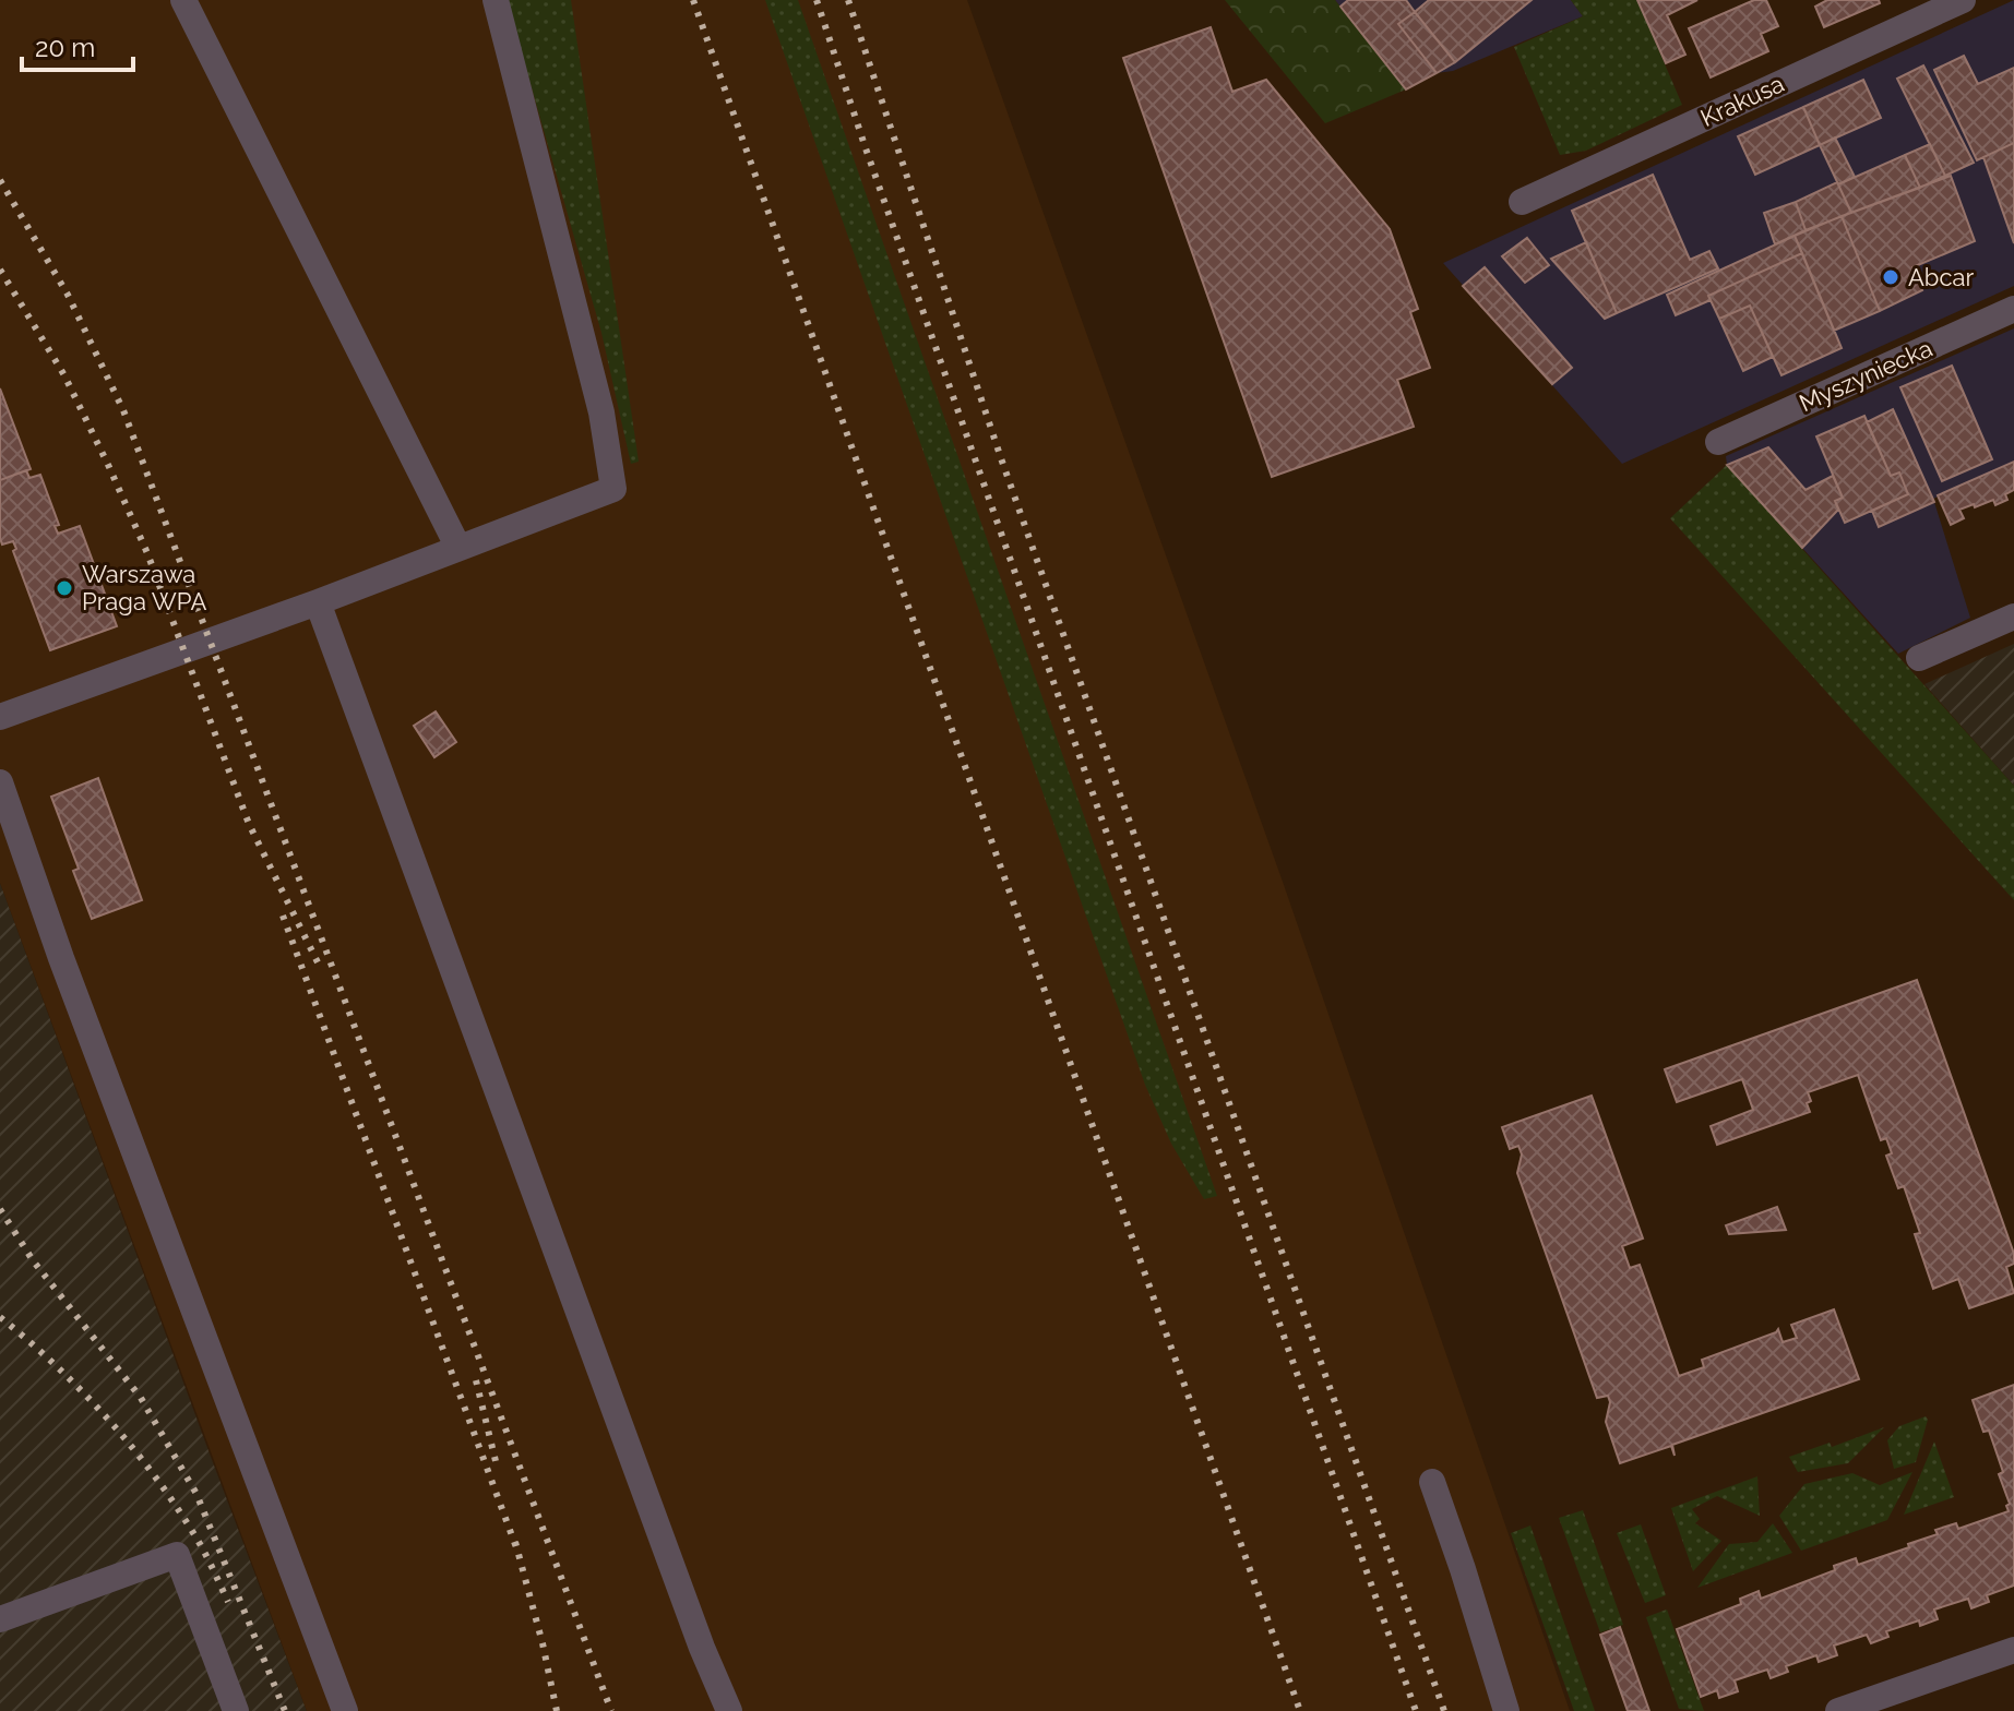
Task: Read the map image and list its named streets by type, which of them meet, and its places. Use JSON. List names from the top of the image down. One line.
{"streets":{"street":["Krakusa","Myszyniecka"]},"places":["Abcar","Warszawa Praga WPA"],"scale_bar":"20 m"}
